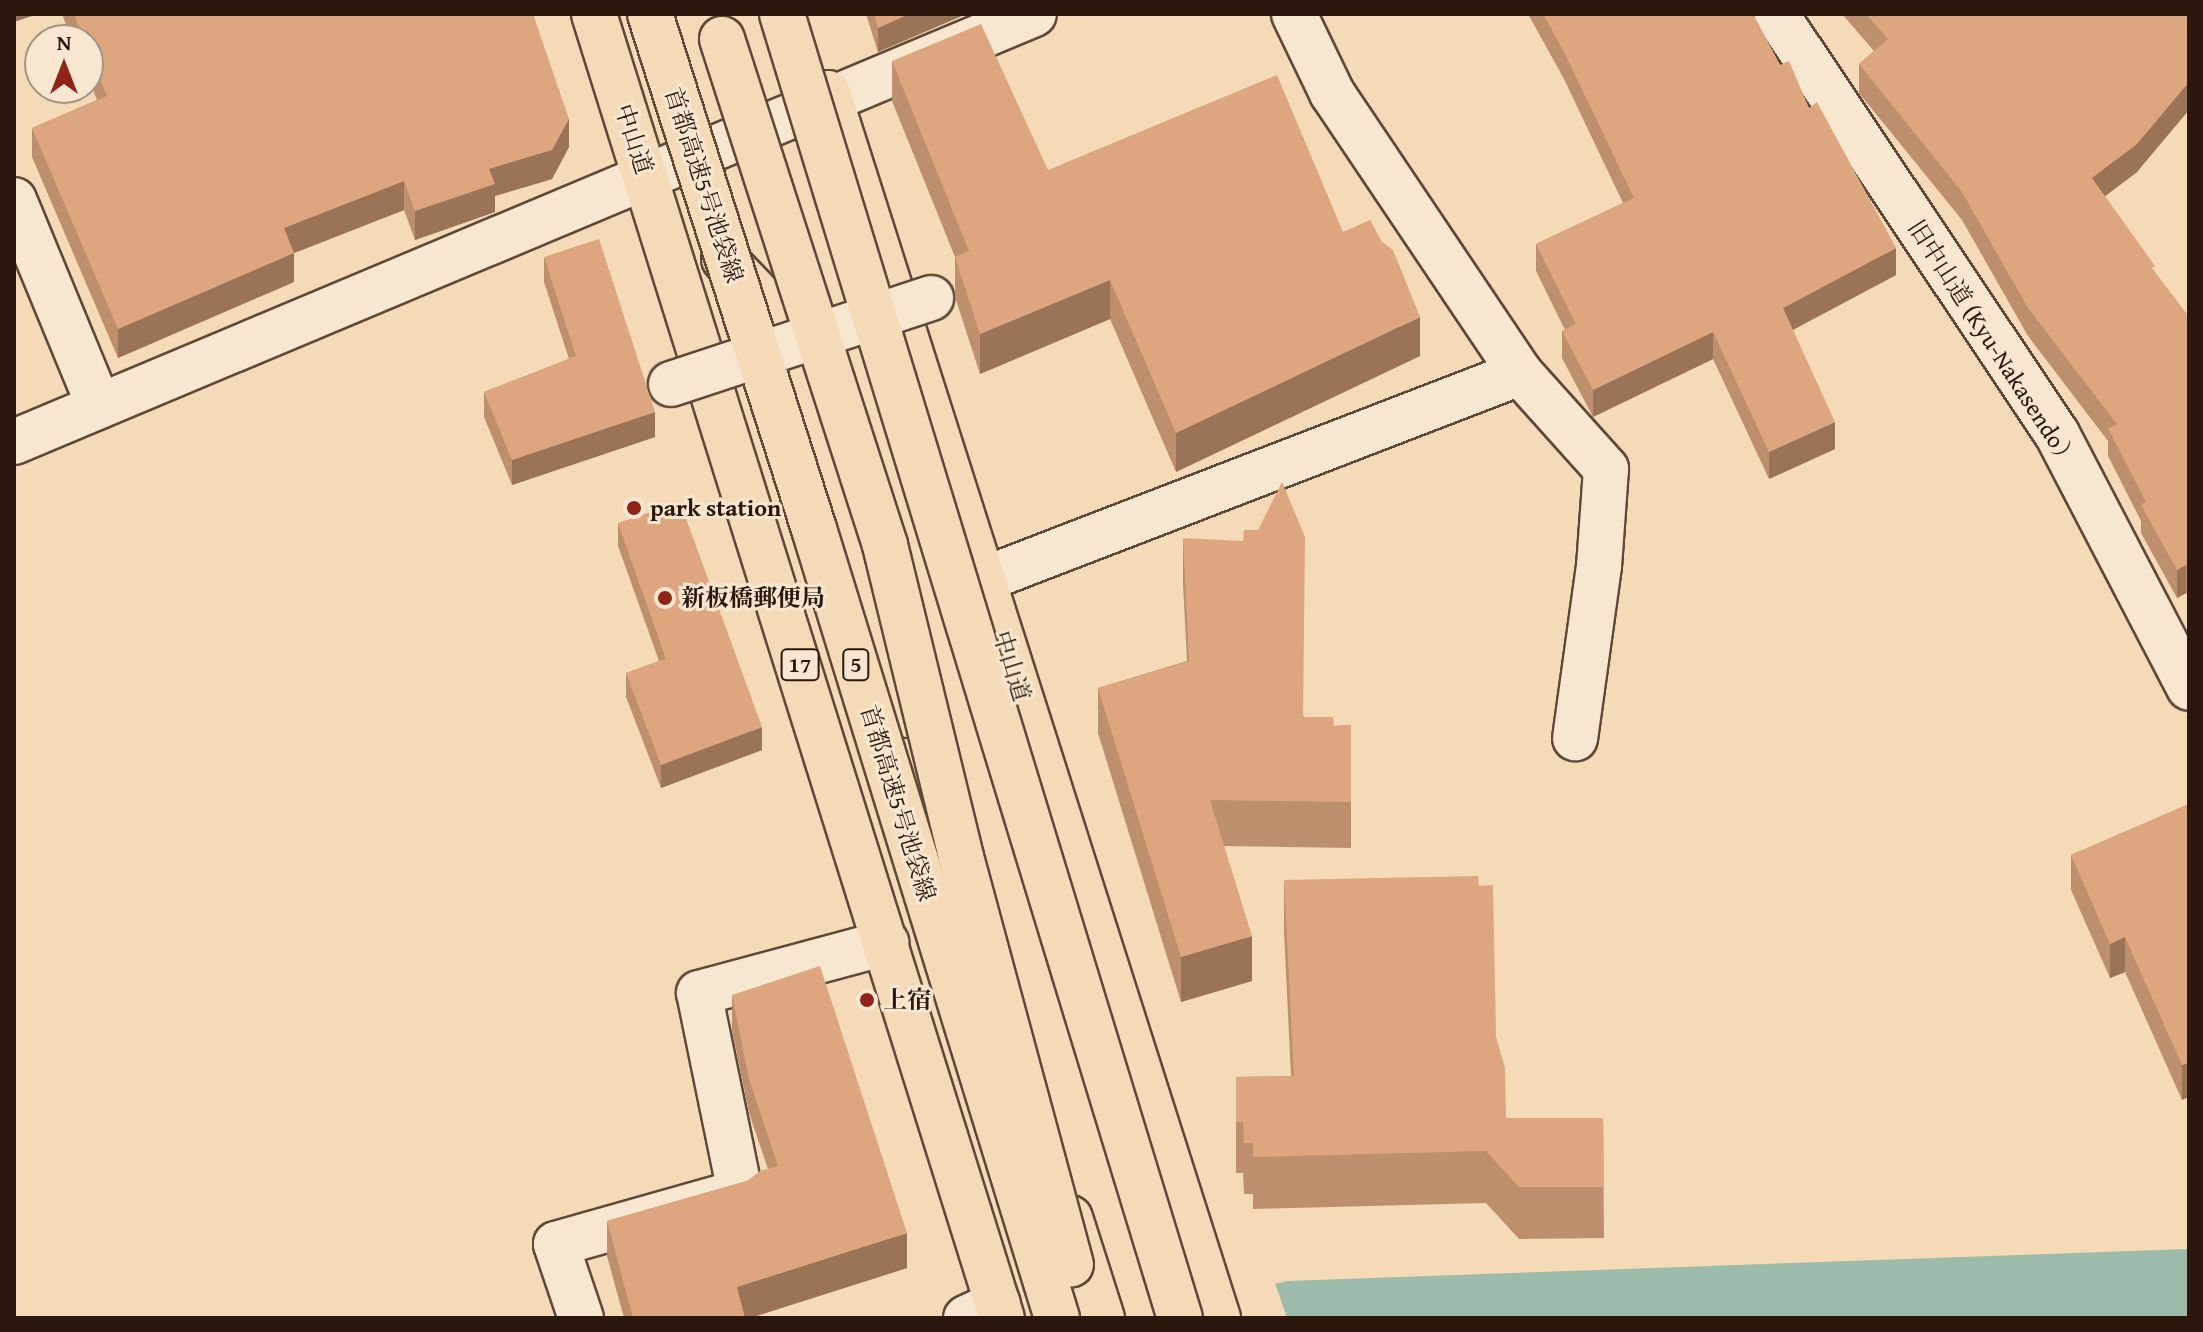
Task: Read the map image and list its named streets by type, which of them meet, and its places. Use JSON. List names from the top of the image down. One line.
{"streets":{"highway":["中山道","首都高速5号池袋線","17","5"],"street":["旧中山道 (Kyu-Nakasendo）"]},"places":["park station","新板橋郵便局","上宿"],"north":"top"}
